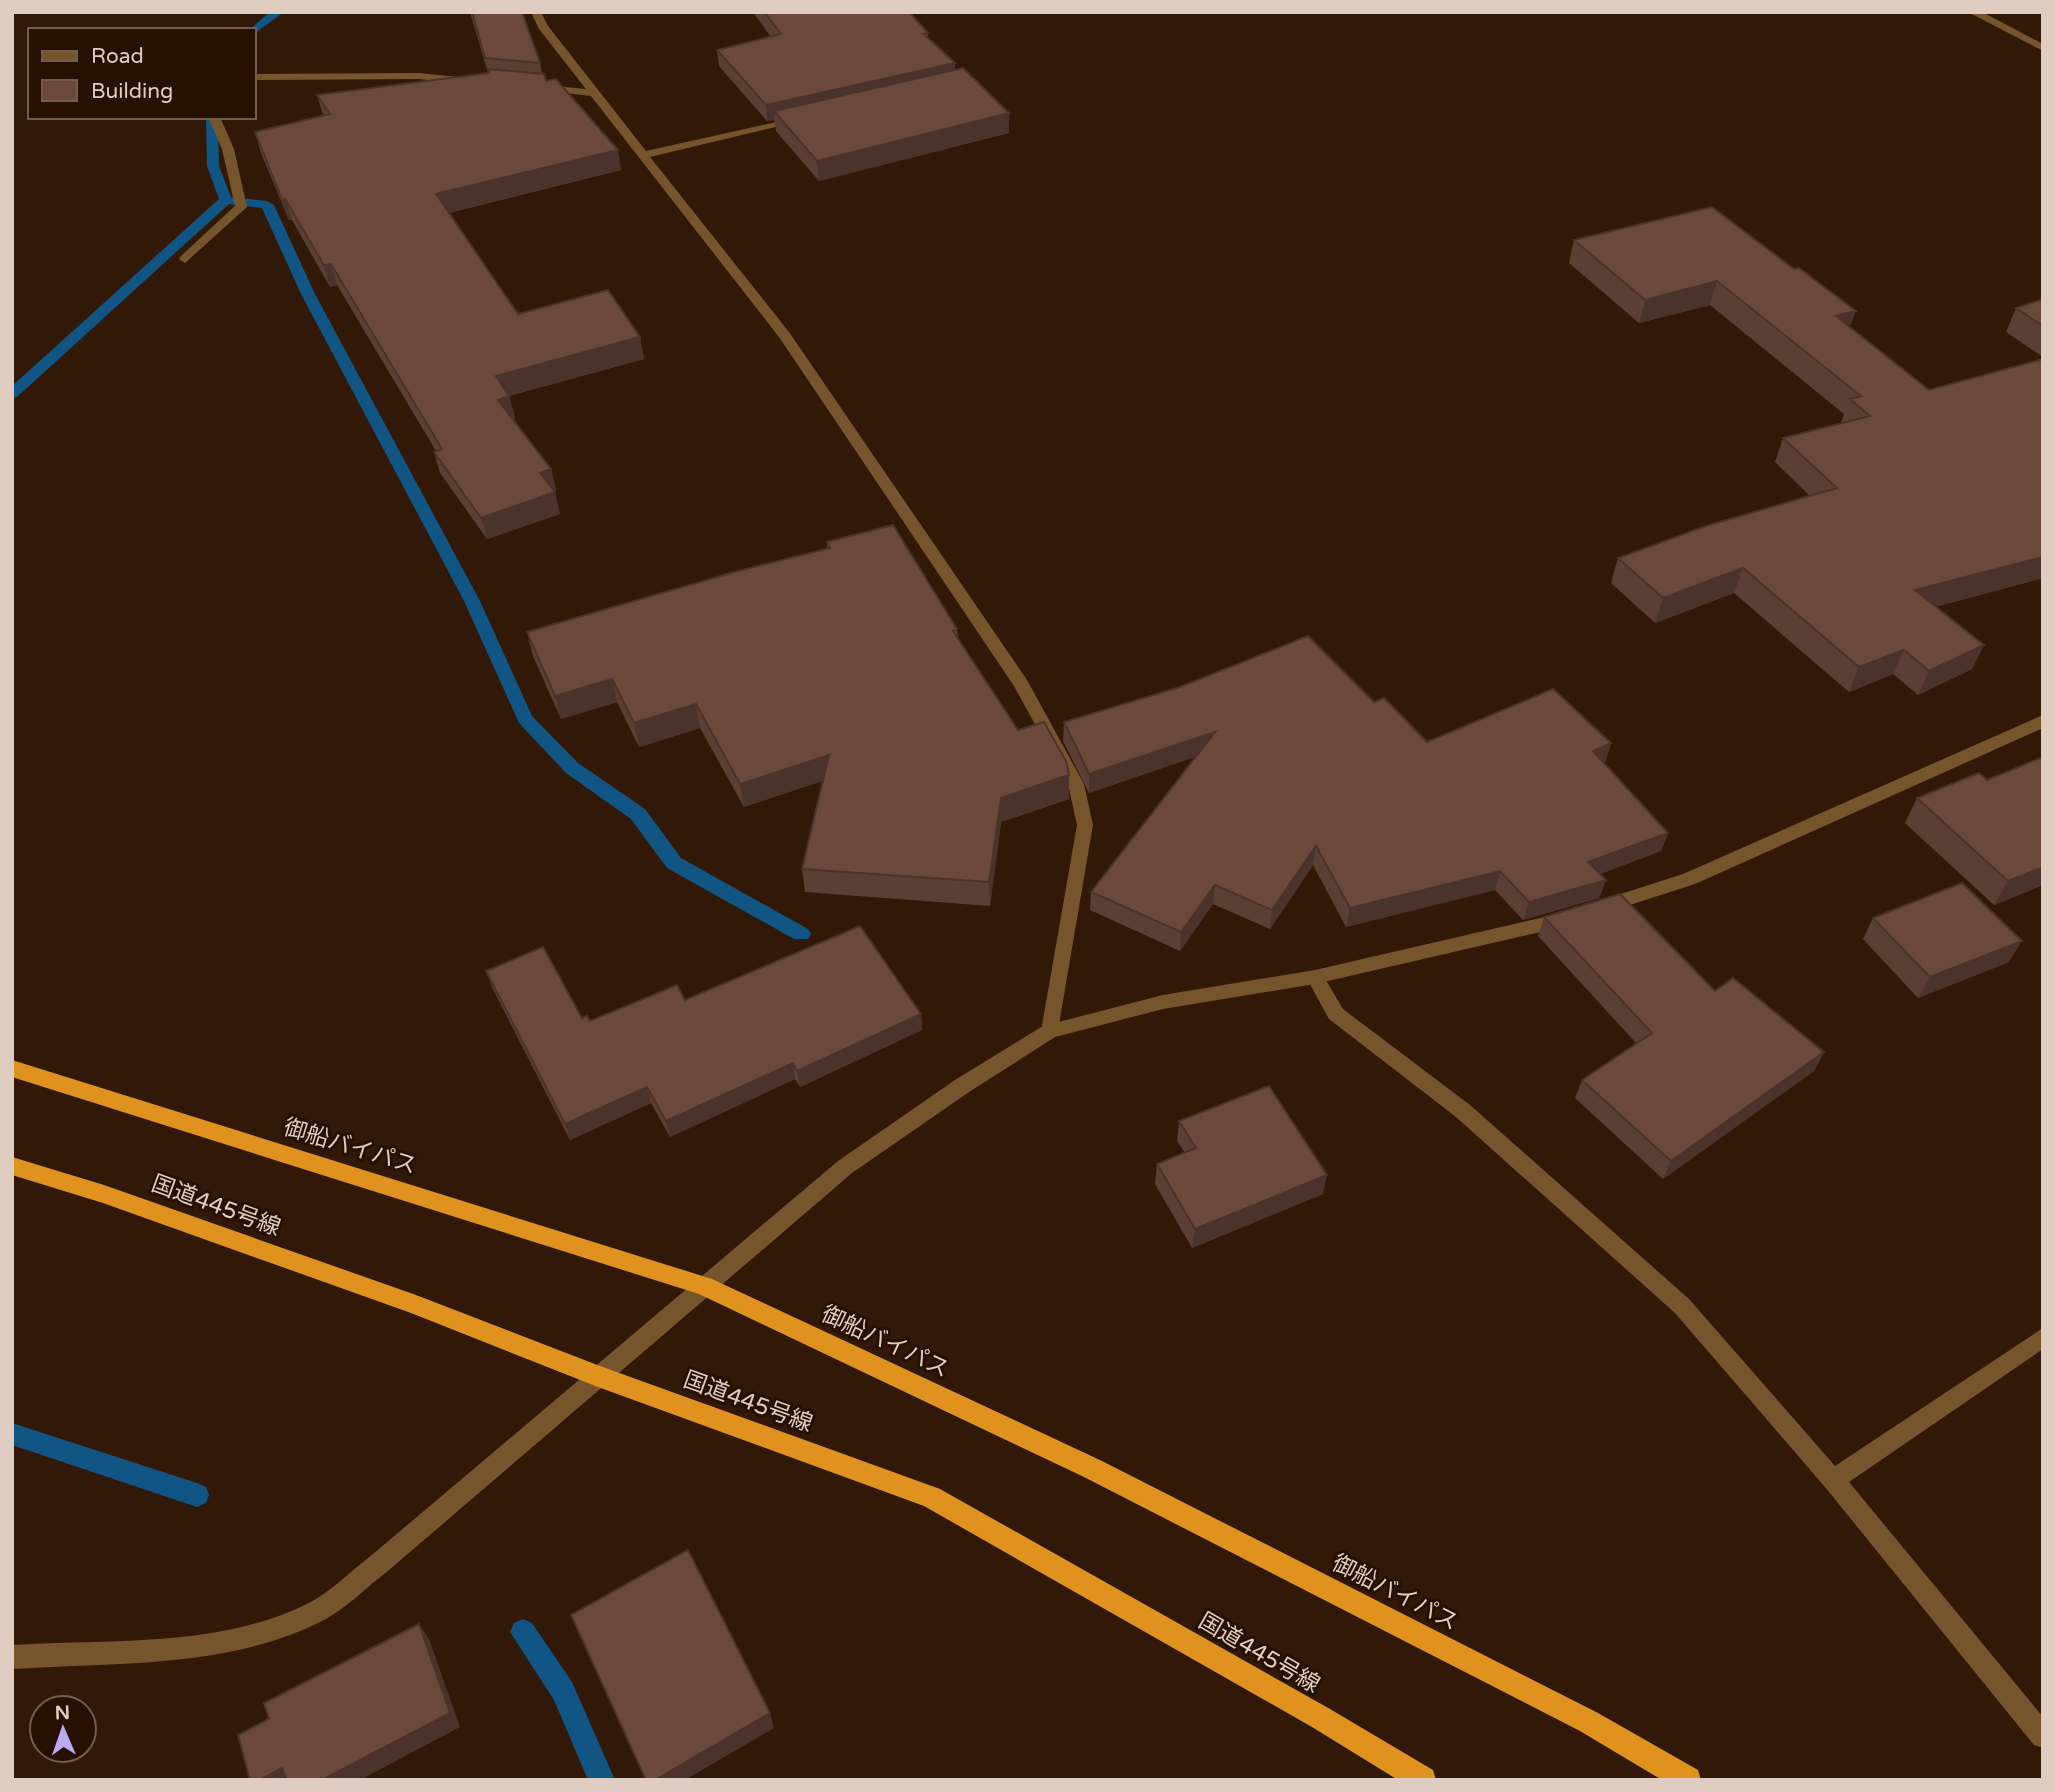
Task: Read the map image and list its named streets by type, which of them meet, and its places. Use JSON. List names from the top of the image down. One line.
{"streets":{"highway":["御船バイパス","国道445号線"]},"legend":["Road","Building"],"north":"top"}
